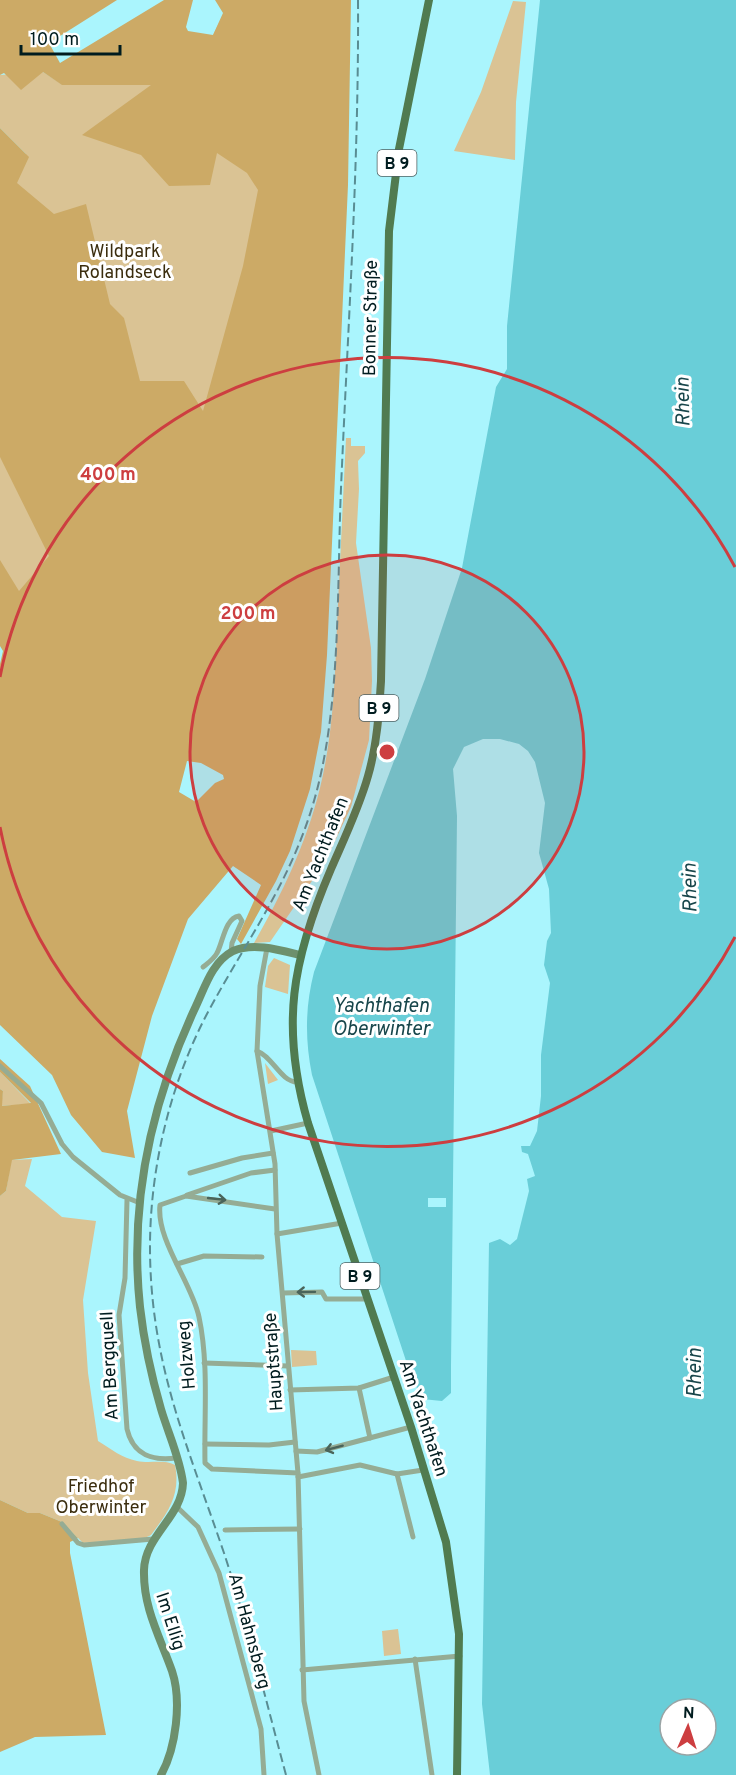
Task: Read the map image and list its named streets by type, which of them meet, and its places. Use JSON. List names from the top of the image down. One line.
{"streets":{"main road":["B 9","Bonner Straße","Am Yachthafen"],"street":["Holzweg","Hauptstraße","Am Bergquell","Im Ellig","Am Hahnsberg"]},"crossings":[["Bonner Straße","Am Yachthafen"],["Holzweg","Hauptstraße"]],"water":["Rhein","Yachthafen Oberwinter"],"parks":["Wildpark Rolandseck","Friedhof Oberwinter"],"scale_bar":"100 m","north":"top","rings":["400 m","200 m"]}
